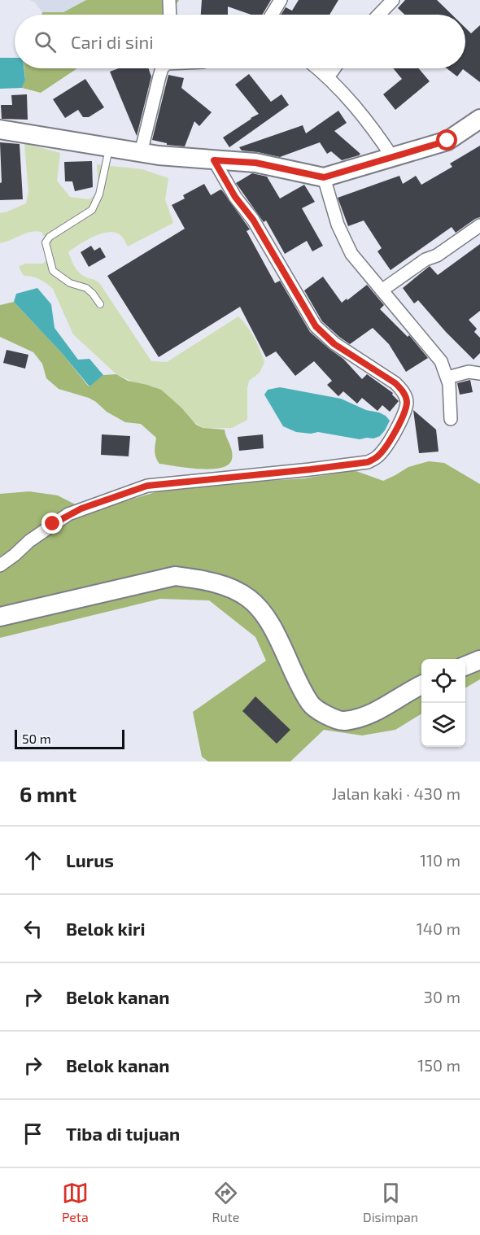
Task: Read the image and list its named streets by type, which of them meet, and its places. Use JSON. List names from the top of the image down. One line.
{"scale_bar":"50 m","page":{"search":"Cari di sini","scale":"50 m","heading":["6 mnt","Jalan kaki · 430 m"],"list":[["Lurus","110 m"],["Belok kiri","140 m"],["Belok kanan","30 m"],["Belok kanan","150 m"],"Tiba di tujuan"],"nav":["Peta","Rute","Disimpan"]}}
